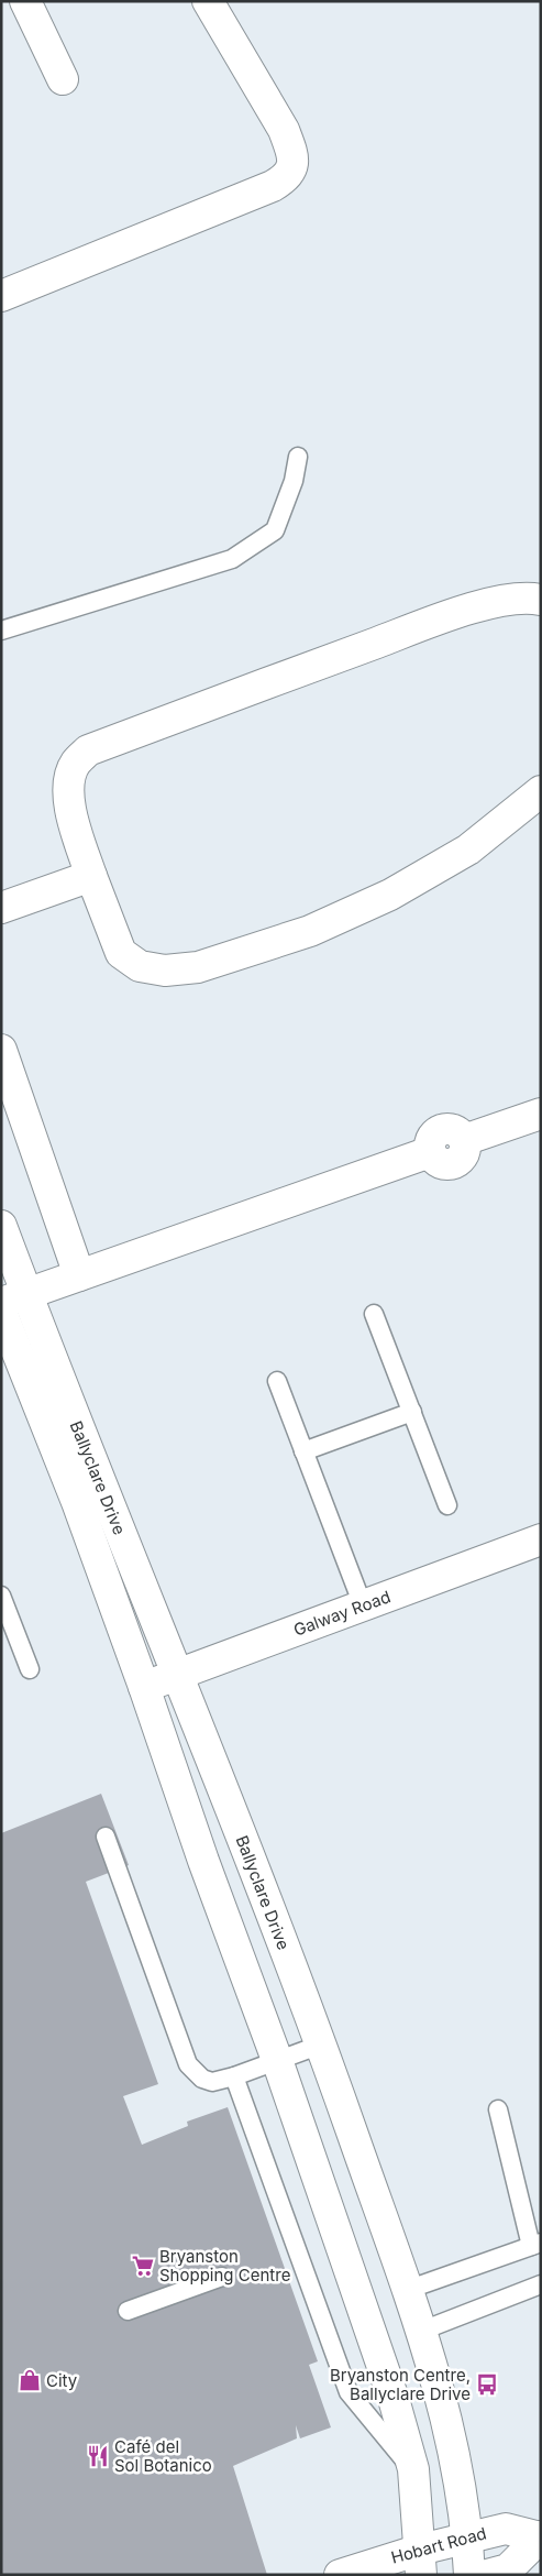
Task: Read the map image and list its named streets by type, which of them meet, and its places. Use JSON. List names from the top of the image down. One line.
{"streets":{"street":["Ballyclare Drive","Galway Road","Hobart Road"]},"crossings":[["Ballyclare Drive","Galway Road"],["Ballyclare Drive","Hobart Road"]],"places":{"supermarket":["Bryanston Shopping Centre"],"shop":["City"],"bus stop":["Bryanston Centre, Ballyclare Drive"],"restaurant":["Café del Sol Botanico"]}}
